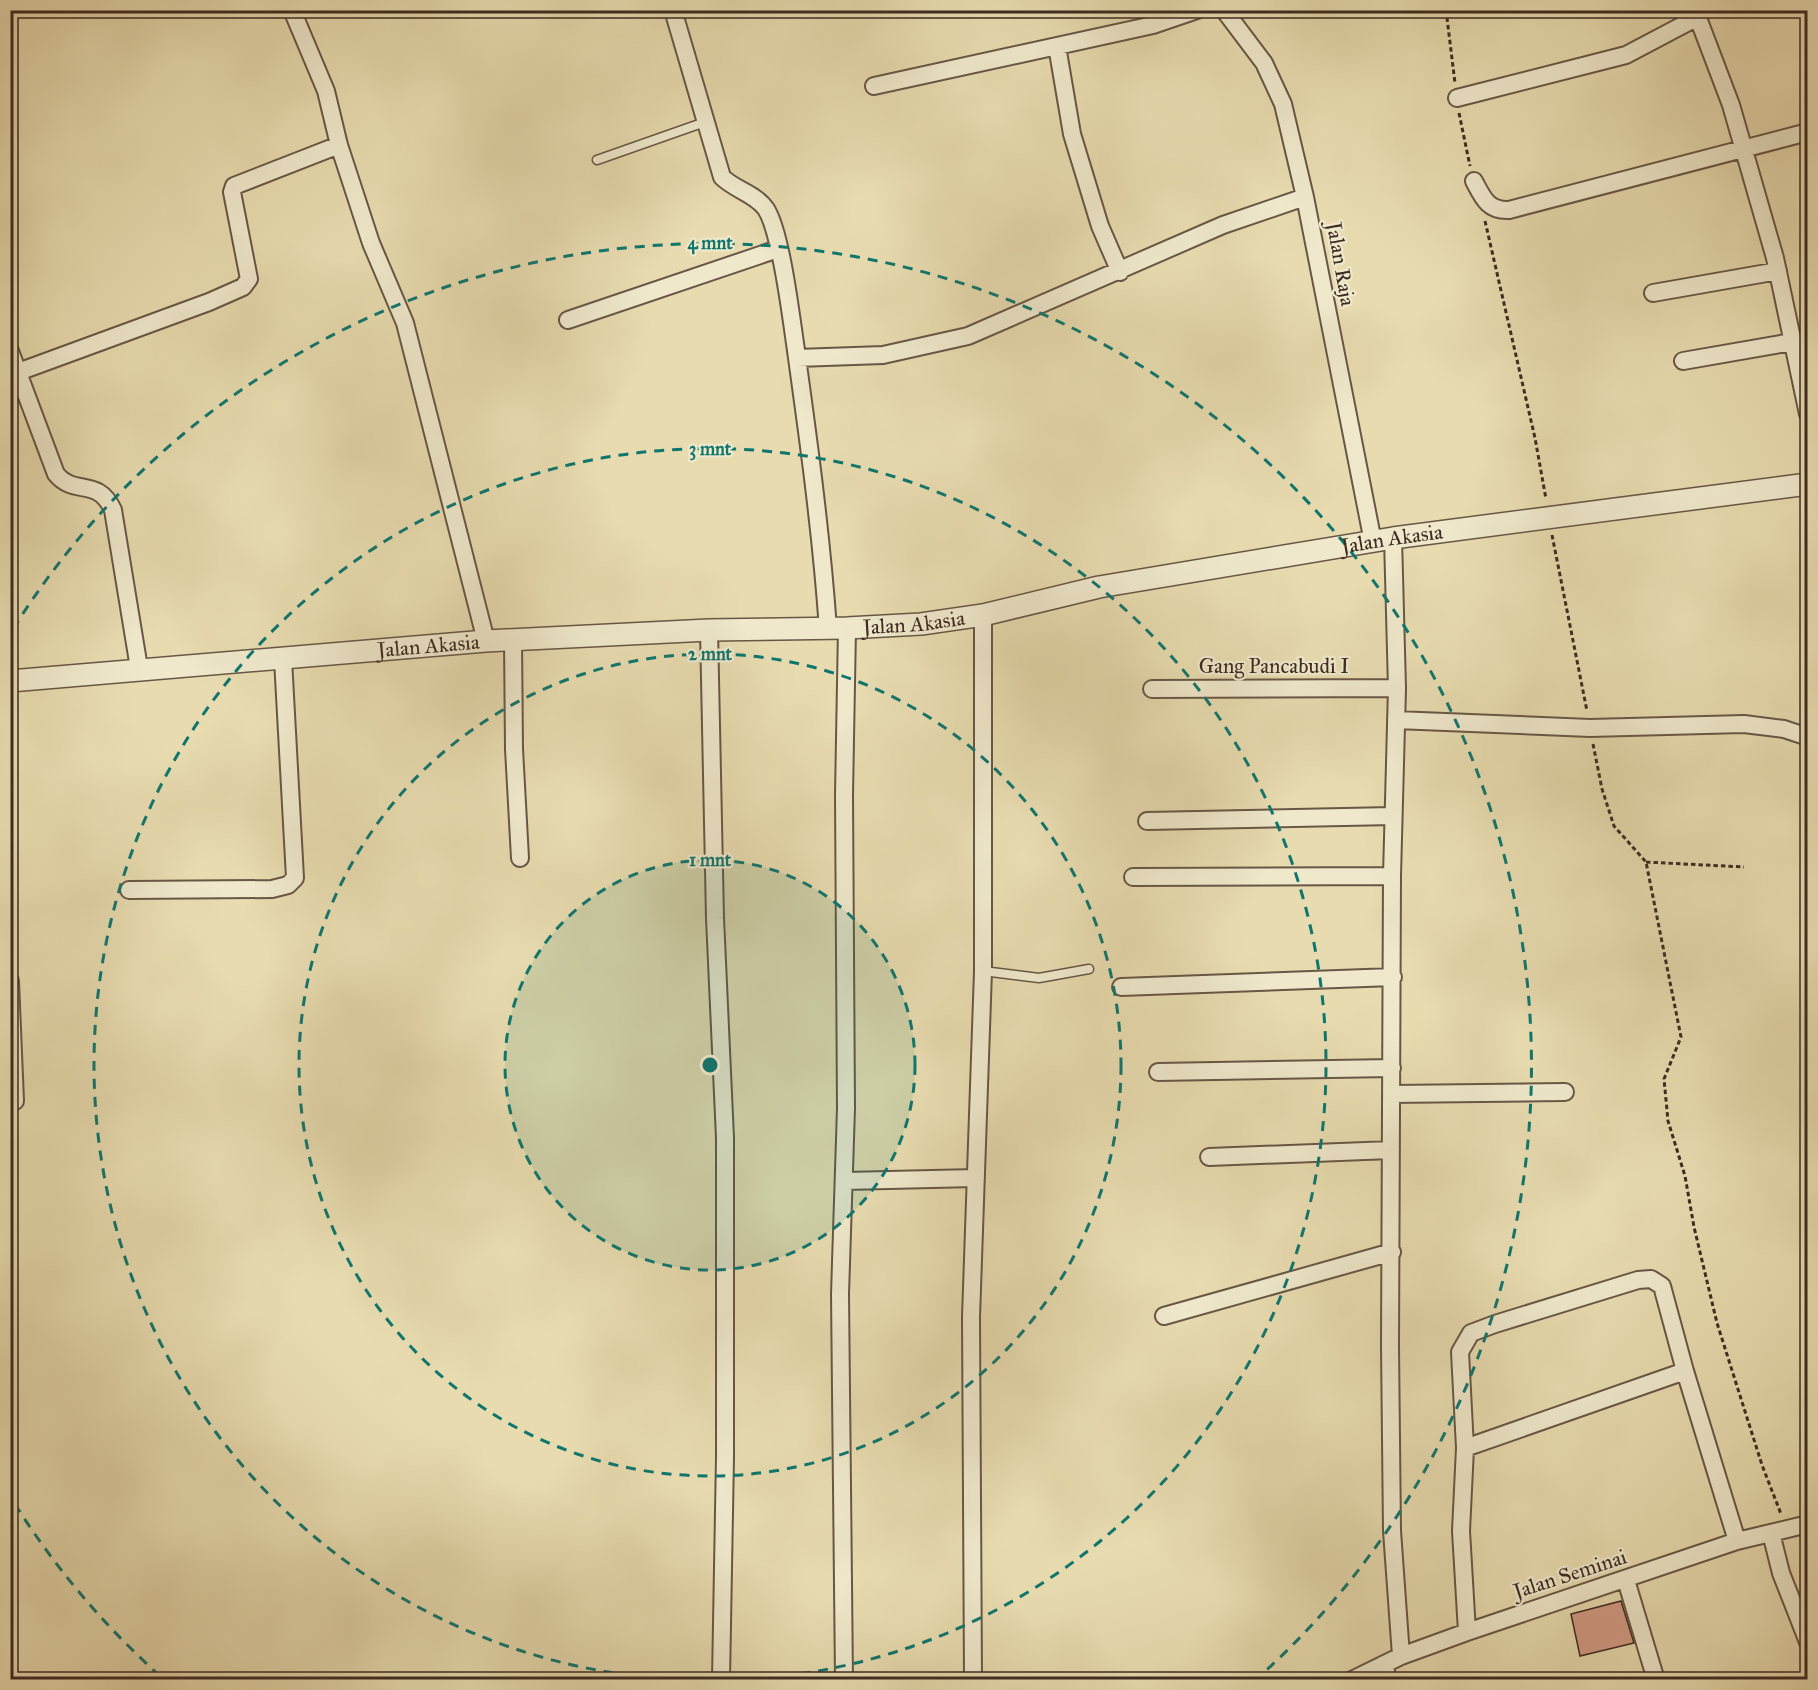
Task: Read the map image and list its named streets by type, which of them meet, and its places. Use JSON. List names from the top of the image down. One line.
{"streets":{"street":["Jalan Raja","Jalan Akasia","Gang Pancabudi I","Jalan Seminai"]},"crossings":[["Jalan Raja","Jalan Akasia"]],"rings":["4 mnt","3 mnt","2 mnt","1 mnt"]}
